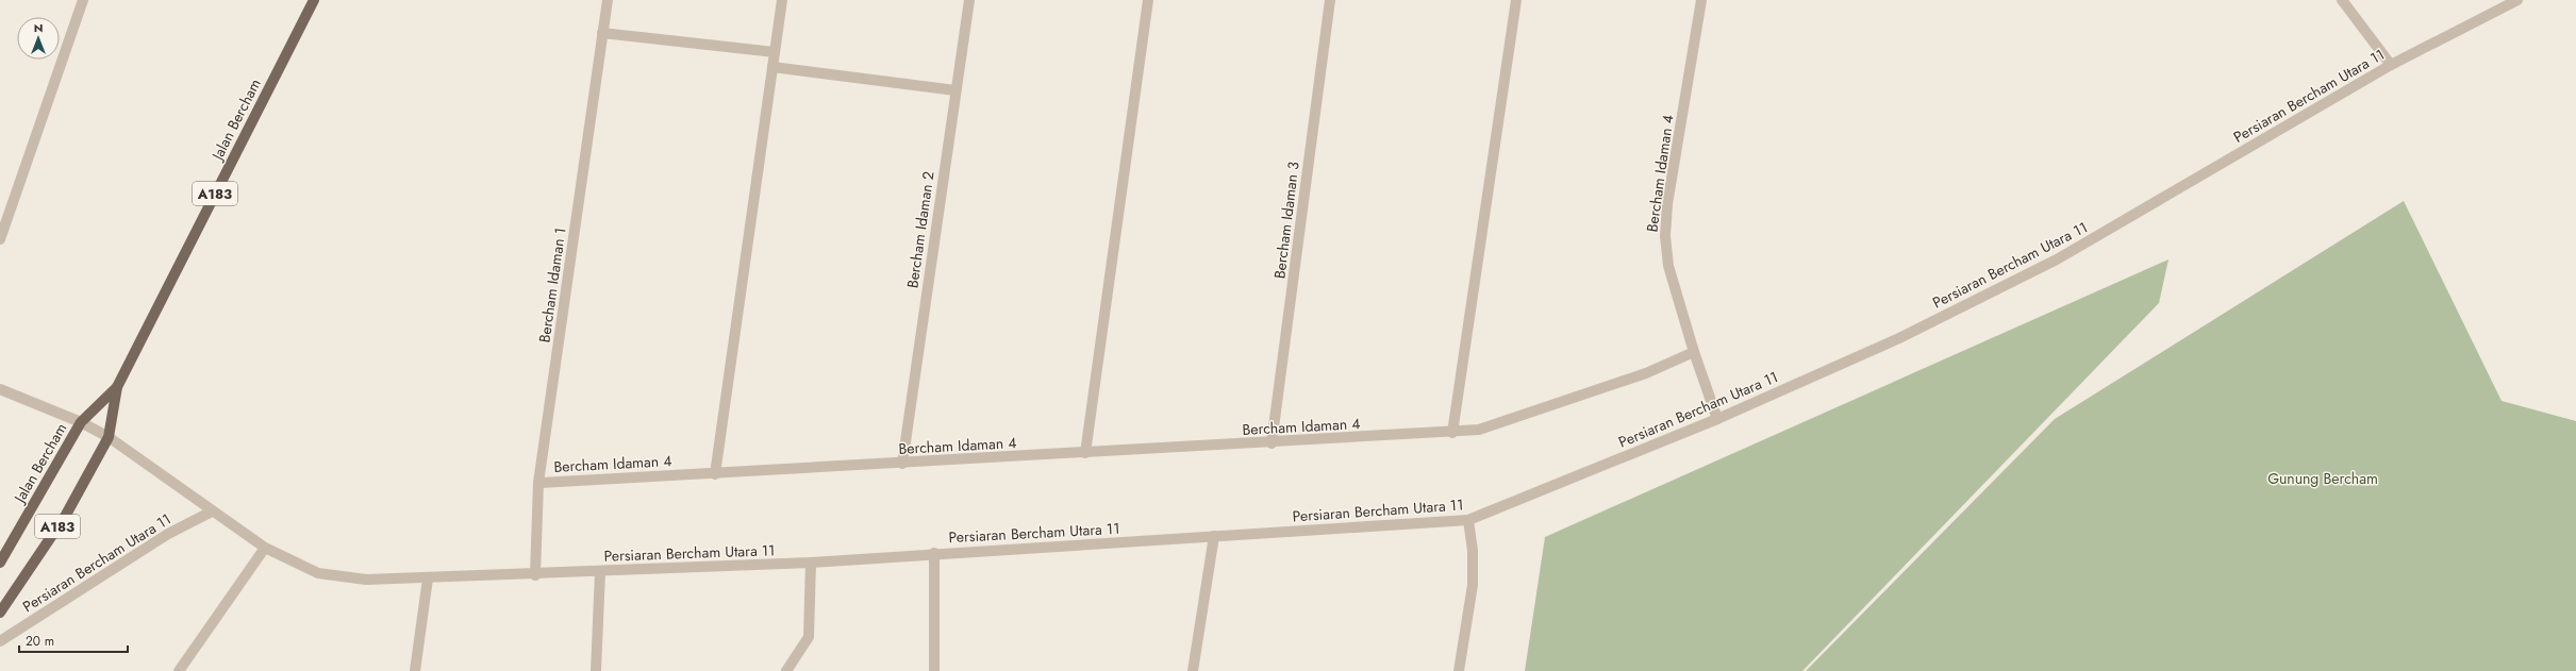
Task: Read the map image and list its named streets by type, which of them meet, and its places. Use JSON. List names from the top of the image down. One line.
{"streets":{"main road":["Jalan Bercham","A183"],"street":["Persiaran Bercham Utara 11","Bercham Idaman 4","Bercham Idaman 3","Bercham Idaman 2","Bercham Idaman 1"]},"crossings":[["Persiaran Bercham Utara 11","Jalan Bercham"],["Persiaran Bercham Utara 11","Bercham Idaman 1"],["Bercham Idaman 4","Bercham Idaman 3"],["Bercham Idaman 4","Bercham Idaman 2"],["Bercham Idaman 4","Bercham Idaman 1"]],"parks":["Gunung Bercham"],"scale_bar":"20 m","north":"top"}
